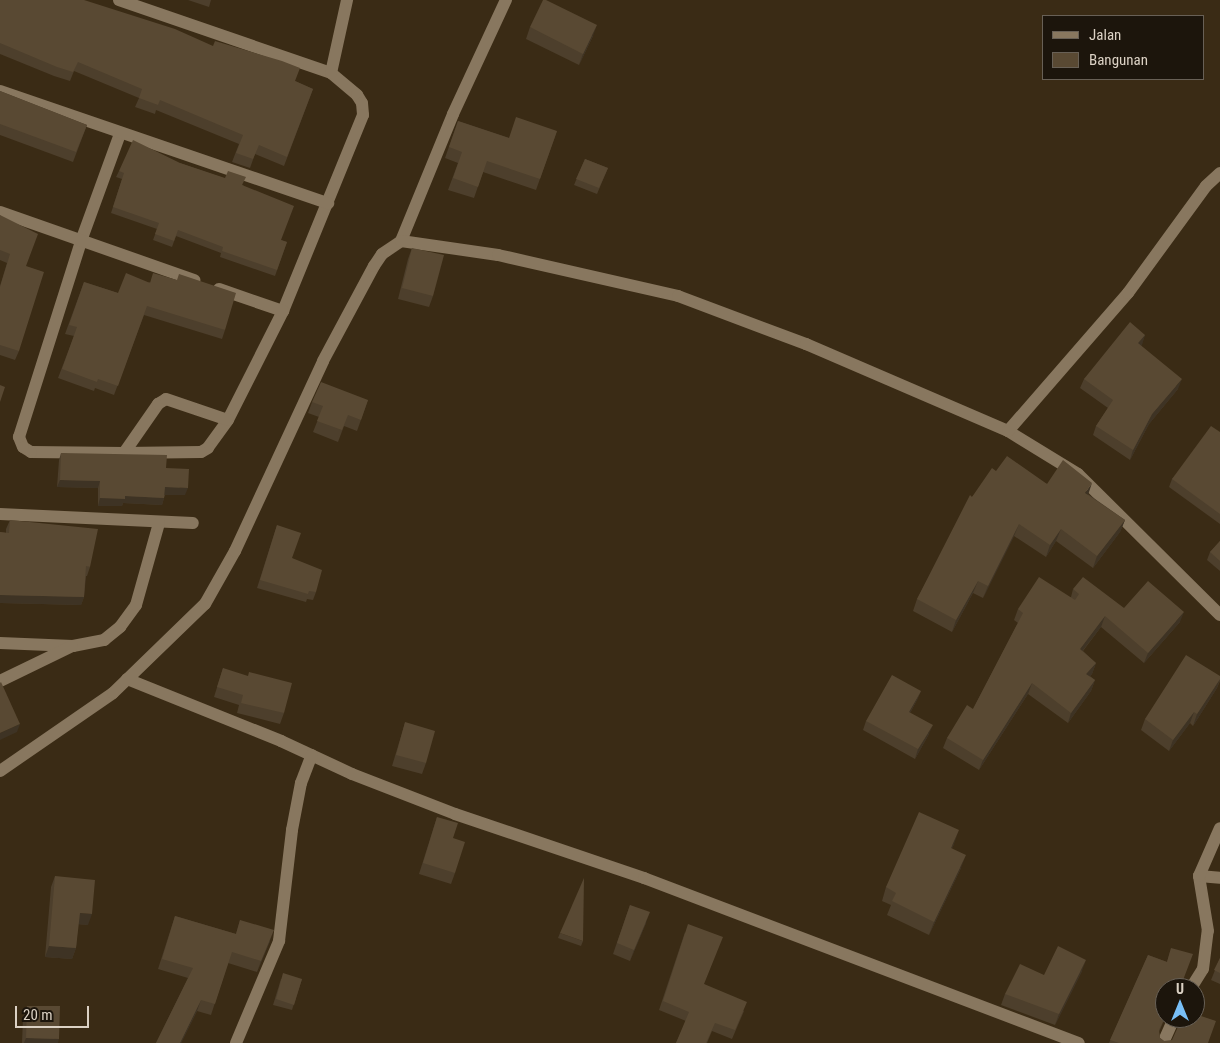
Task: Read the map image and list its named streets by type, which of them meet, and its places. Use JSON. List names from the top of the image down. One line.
{"legend":["Jalan","Bangunan"],"scale_bar":"20 m","north":"top"}
